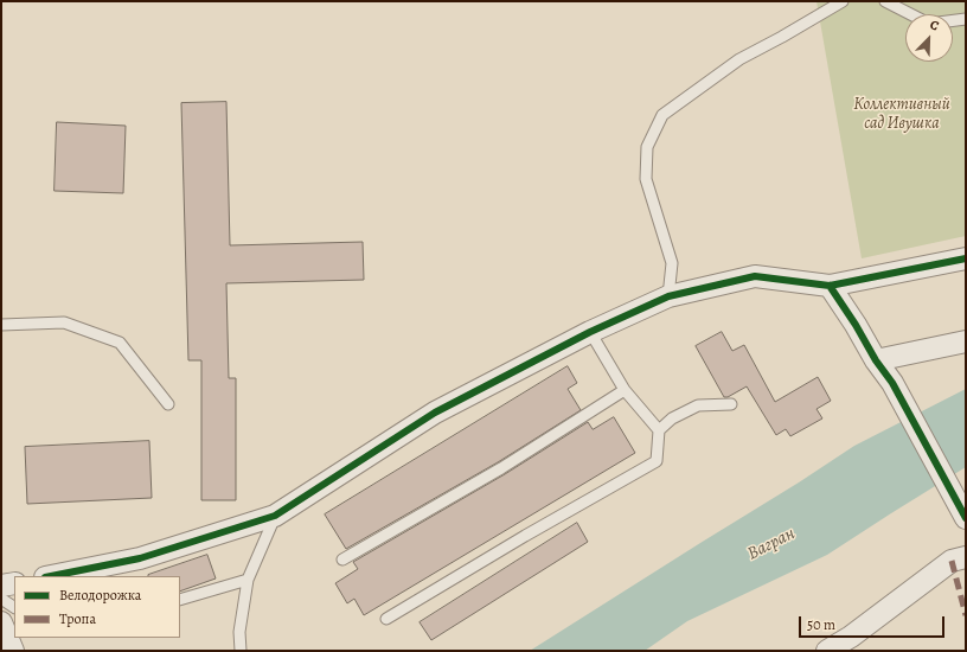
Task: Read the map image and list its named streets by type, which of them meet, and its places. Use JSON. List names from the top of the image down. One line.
{"water":["Вагран"],"parks":["Коллективный сад Ивушка"],"legend":["Велодорожка","Тропа"],"scale_bar":"50 m","north":"top right"}
